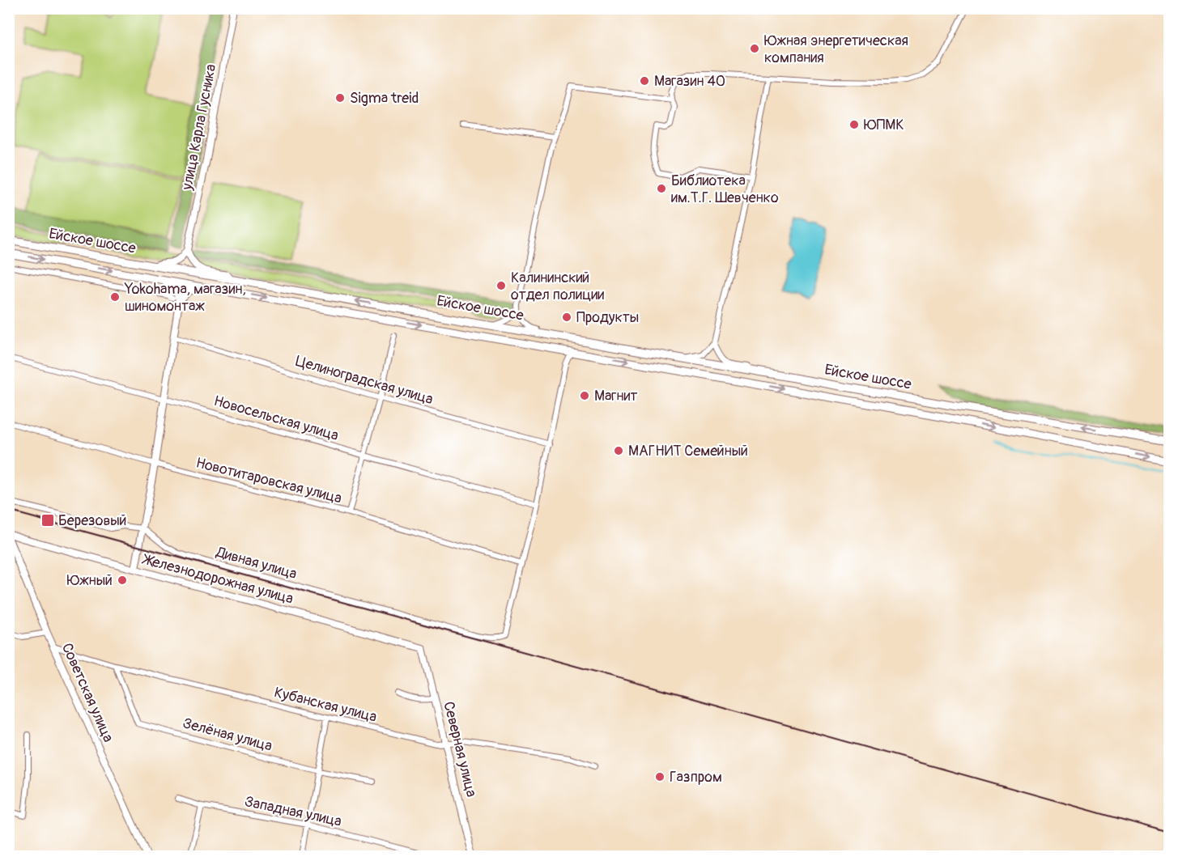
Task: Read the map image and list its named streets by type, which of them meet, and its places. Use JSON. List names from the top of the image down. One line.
{"streets":{"main road":["Ейское шоссе"],"street":["улица Карла Гусника","Целиноградская улица","Новосельская улица","Новотитаровская улица","Дивная улица","Железнодорожная улица","Советская улица","Кубанская улица","Зелёная улица","Северная улица","Западная улица"]},"crossings":[["Новотитаровская улица","Дивная улица"],["Железнодорожная улица","Северная улица"],["Советская улица","Кубанская улица"],["Кубанская улица","Зелёная улица"],["Кубанская улица","Северная улица"]],"places":{"other":["Южная энергетическая компания","Магазин 40","Sigma treid","ЮПМК","Библиотека им.Т.Г. Шевченко","Калининский отдел полиции","Yokohama, магазин, шиномонтаж","Продукты","Магнит","МАГНИТ Семейный","Южный","Газпром"],"transit":["Березовый"]}}
